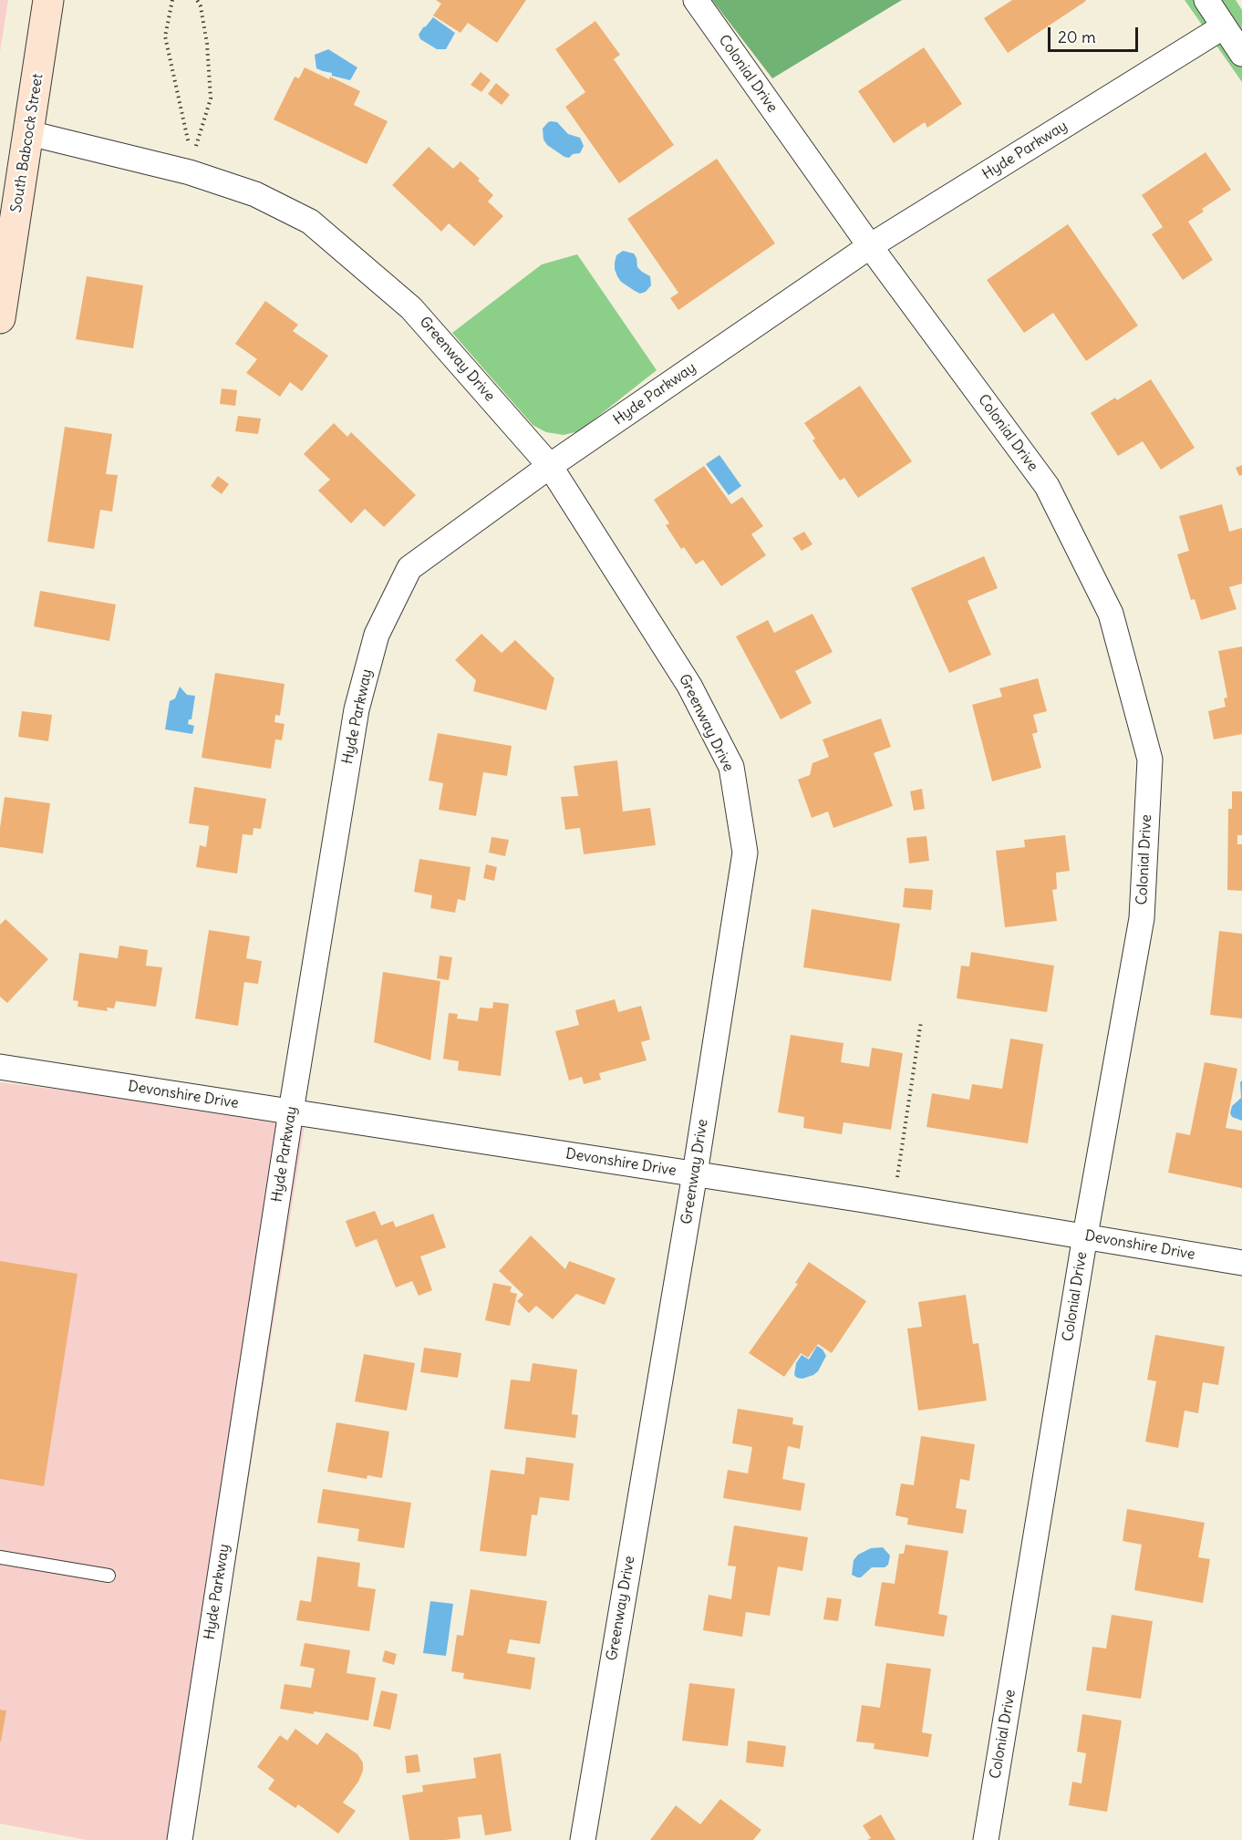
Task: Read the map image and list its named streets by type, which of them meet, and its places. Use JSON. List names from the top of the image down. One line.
{"streets":{"main road":["South Babcock Street"],"street":["Colonial Drive","Hyde Parkway","Greenway Drive","Devonshire Drive"]},"crossings":[["Colonial Drive","Hyde Parkway"],["Colonial Drive","Devonshire Drive"],["South Babcock Street","Greenway Drive"],["Hyde Parkway","Greenway Drive"],["Hyde Parkway","Devonshire Drive"],["Greenway Drive","Devonshire Drive"]],"scale_bar":"20 m"}
